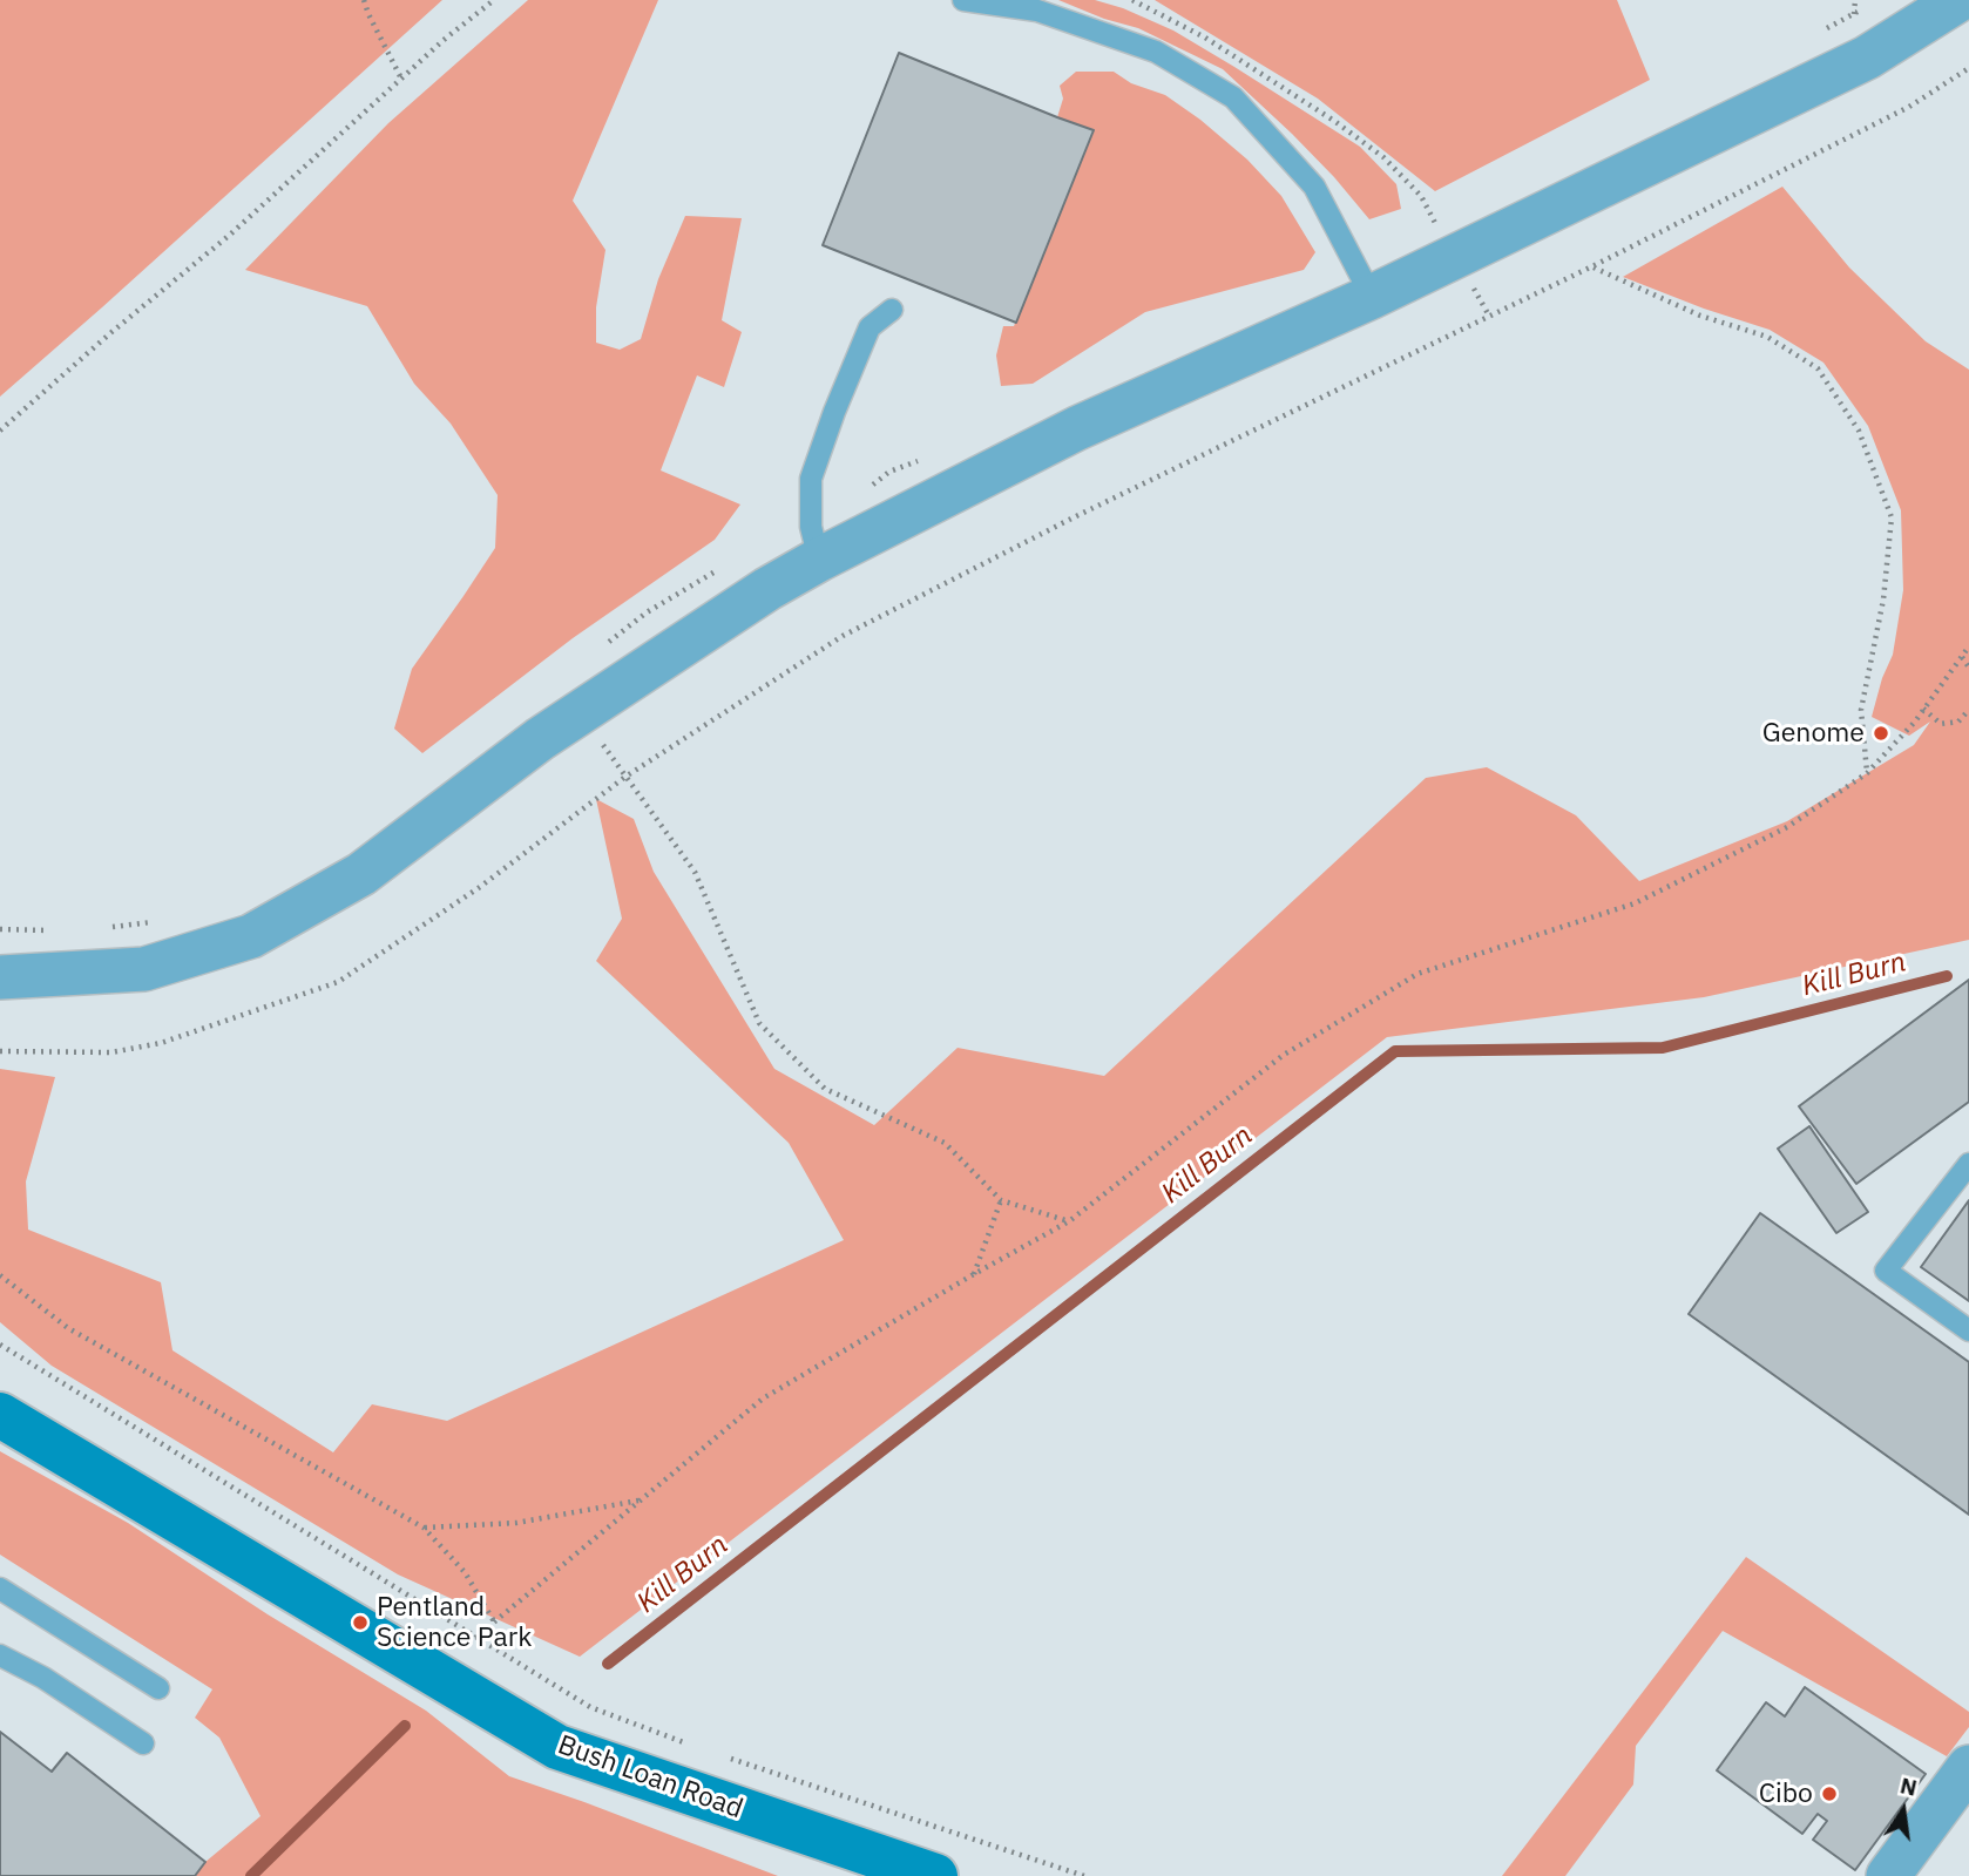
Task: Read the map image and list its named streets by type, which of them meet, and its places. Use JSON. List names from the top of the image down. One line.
{"streets":{"street":["Bush Loan Road"]},"water":["Kill Burn"],"places":["Genome","Pentland Science Park","Cibo"],"north":"top"}
